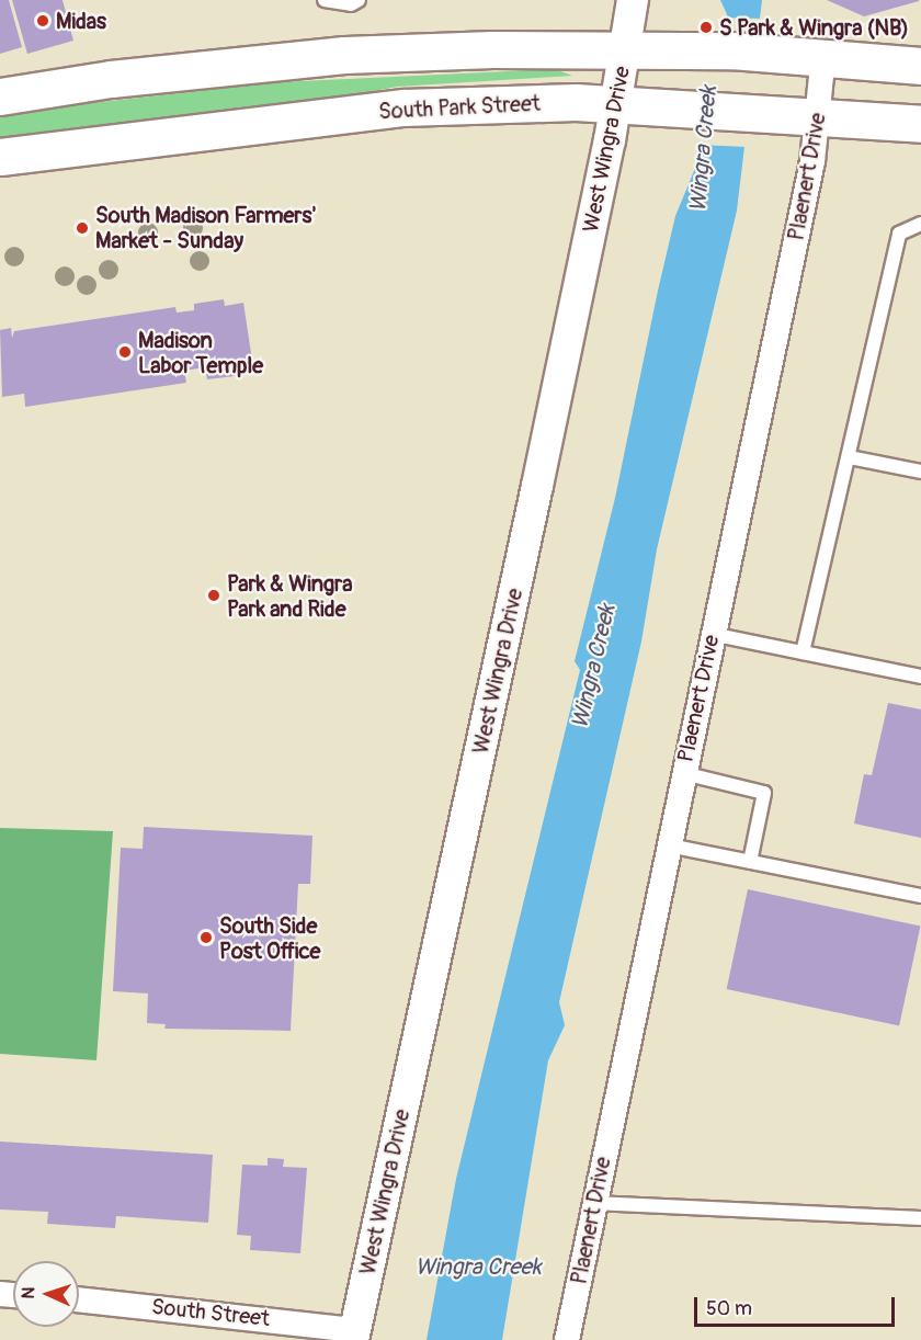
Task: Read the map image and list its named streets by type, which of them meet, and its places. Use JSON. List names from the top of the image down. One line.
{"streets":{"main road":["South Park Street"],"street":["West Wingra Drive","Plaenert Drive","South Street"]},"crossings":[["South Park Street","West Wingra Drive"],["South Park Street","Plaenert Drive"],["West Wingra Drive","South Street"]],"water":["Wingra Creek"],"places":["Midas","S Park & Wingra (NB)","South Madison Farmers' Market - Sunday","Madison Labor Temple","Park & Wingra Park and Ride","South Side Post Office"],"scale_bar":"50 m","north":"left"}
